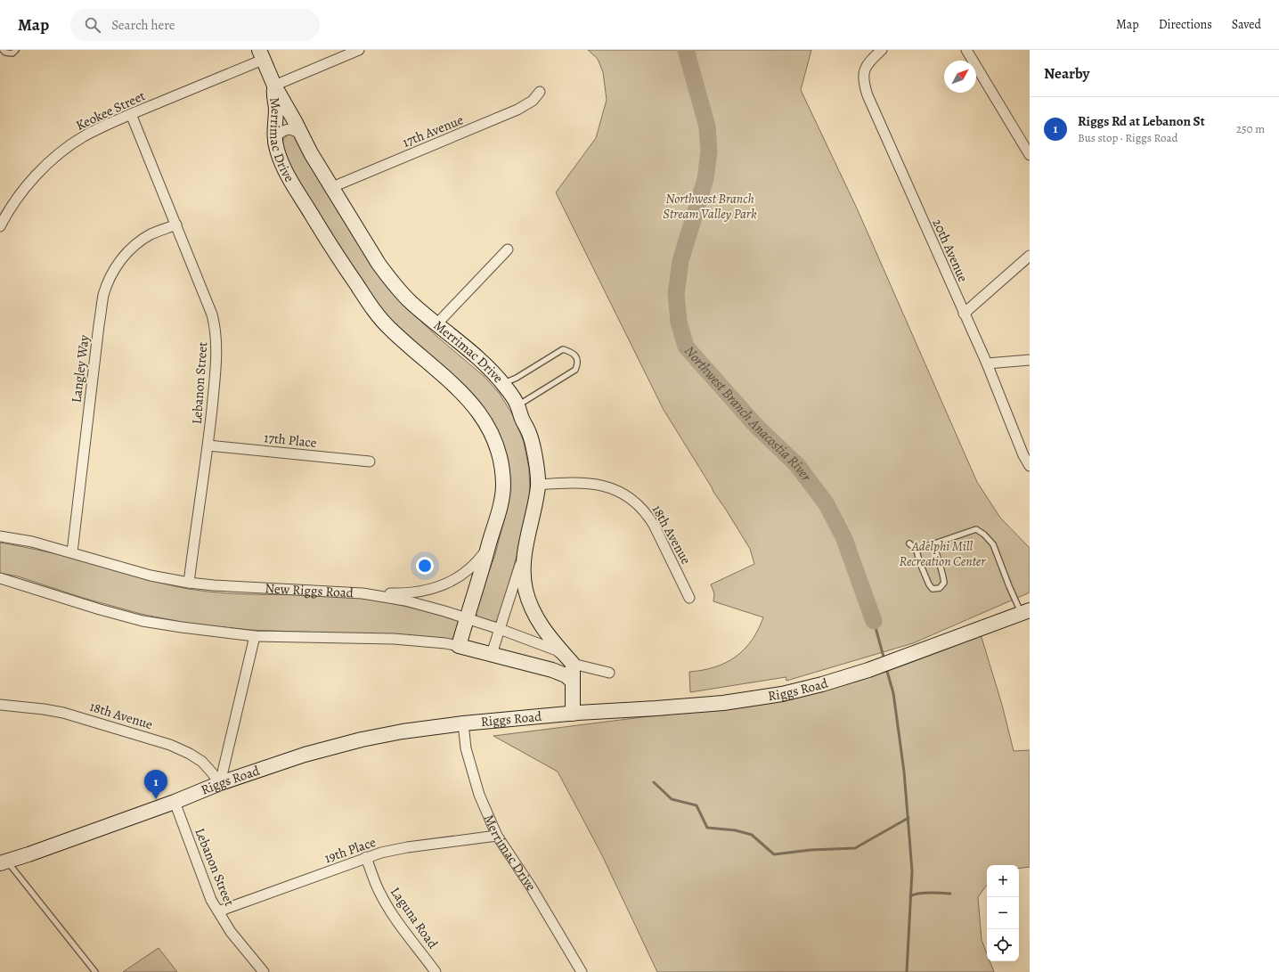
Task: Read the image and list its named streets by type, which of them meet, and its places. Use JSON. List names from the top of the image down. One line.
{"streets":{"street":["Keokee Street","17th Avenue","Merrimac Drive","20th Avenue","Langley Way","Lebanon Street","17th Place","18th Avenue","New Riggs Road","Riggs Road","19th Place","Laguna Road"]},"crossings":[["Keokee Street","Merrimac Drive"],["Keokee Street","Lebanon Street"],["17th Avenue","Merrimac Drive"],["Merrimac Drive","18th Avenue"],["Merrimac Drive","New Riggs Road"],["Merrimac Drive","Riggs Road"],["Merrimac Drive","19th Place"],["Langley Way","Lebanon Street"],["Langley Way","New Riggs Road"],["Lebanon Street","17th Place"],["Lebanon Street","New Riggs Road"],["Lebanon Street","Riggs Road"],["Lebanon Street","19th Place"],["18th Avenue","Riggs Road"],["19th Place","Laguna Road"]],"water":["Northwest Branch Anacostia River"],"parks":["Northwest Branch Stream Valley Park","Adelphi Mill Recreation Center"],"north":"top right","page":{"header":"Map","search":"Search here","nav":["Map","Directions","Saved"],"heading":"Nearby","list":[{"mark":"1","name":"Riggs Rd at Lebanon St","note":"Bus stop · Riggs Road","value":"250 m"}],"pins":"1","map_buttons":["+","−"]}}
